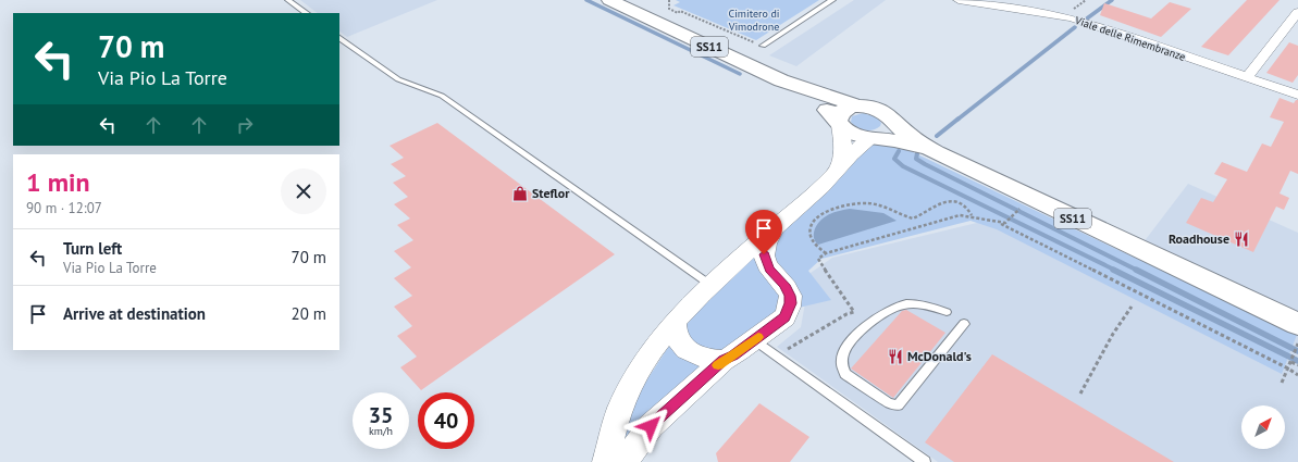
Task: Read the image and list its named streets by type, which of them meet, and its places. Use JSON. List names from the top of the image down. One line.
{"streets":{"main road":["SS11"],"street":["Viale delle Rimembranze"]},"parks":["Cimitero di Vimodrone"],"places":{"shop":["Steflor"],"restaurant":["Roadhouse","McDonald's"]},"north":"top right","page":{"turn":["70 m","Via Pio La Torre"],"heading":["1 min","90 m · 12:07"],"list":[{"name":"Turn left","note":"Via Pio La Torre","value":"70 m"},{"name":"Arrive at destination","value":"20 m"}],"speed":"35 km/h","limit":"40"}}
